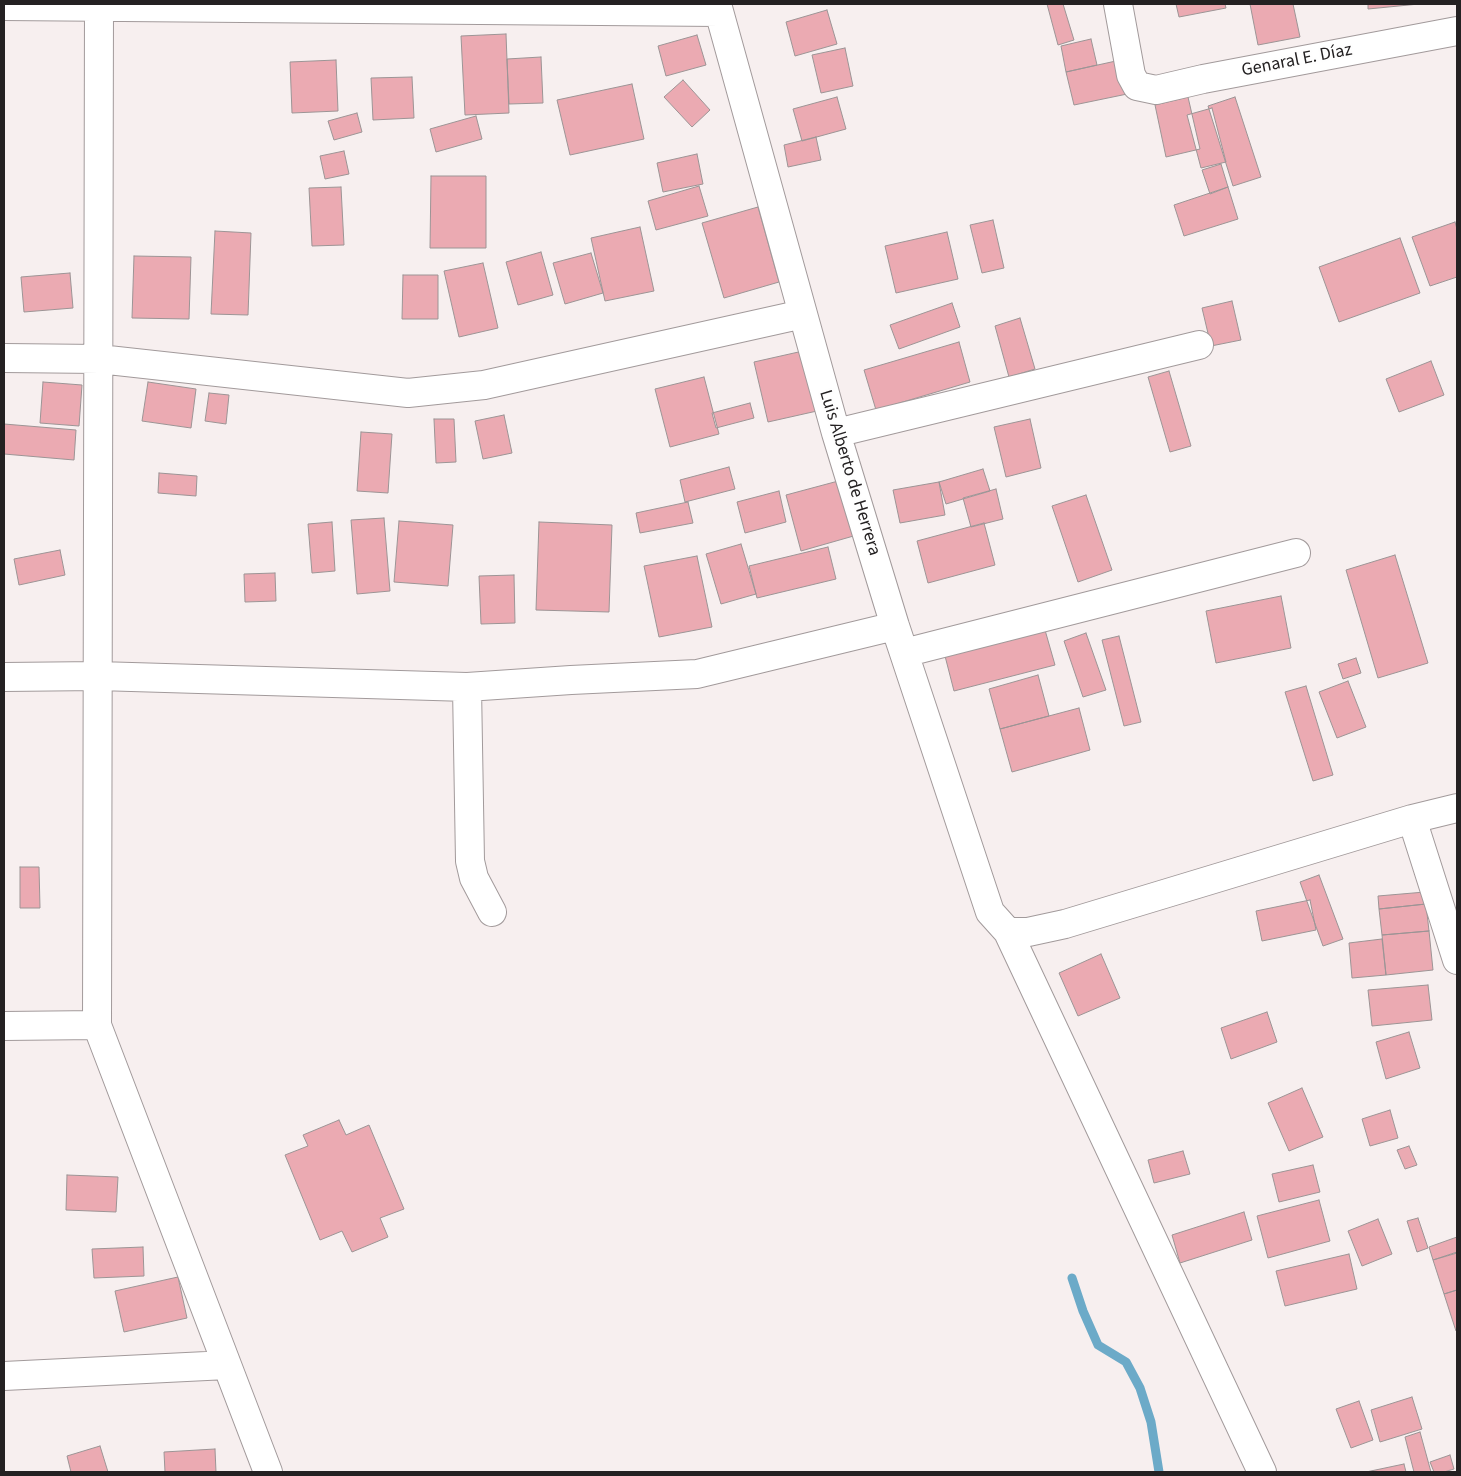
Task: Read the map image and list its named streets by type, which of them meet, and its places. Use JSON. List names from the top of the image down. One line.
{"streets":{"street":["Genaral E. Díaz","Luis Alberto de Herrera"]}}
